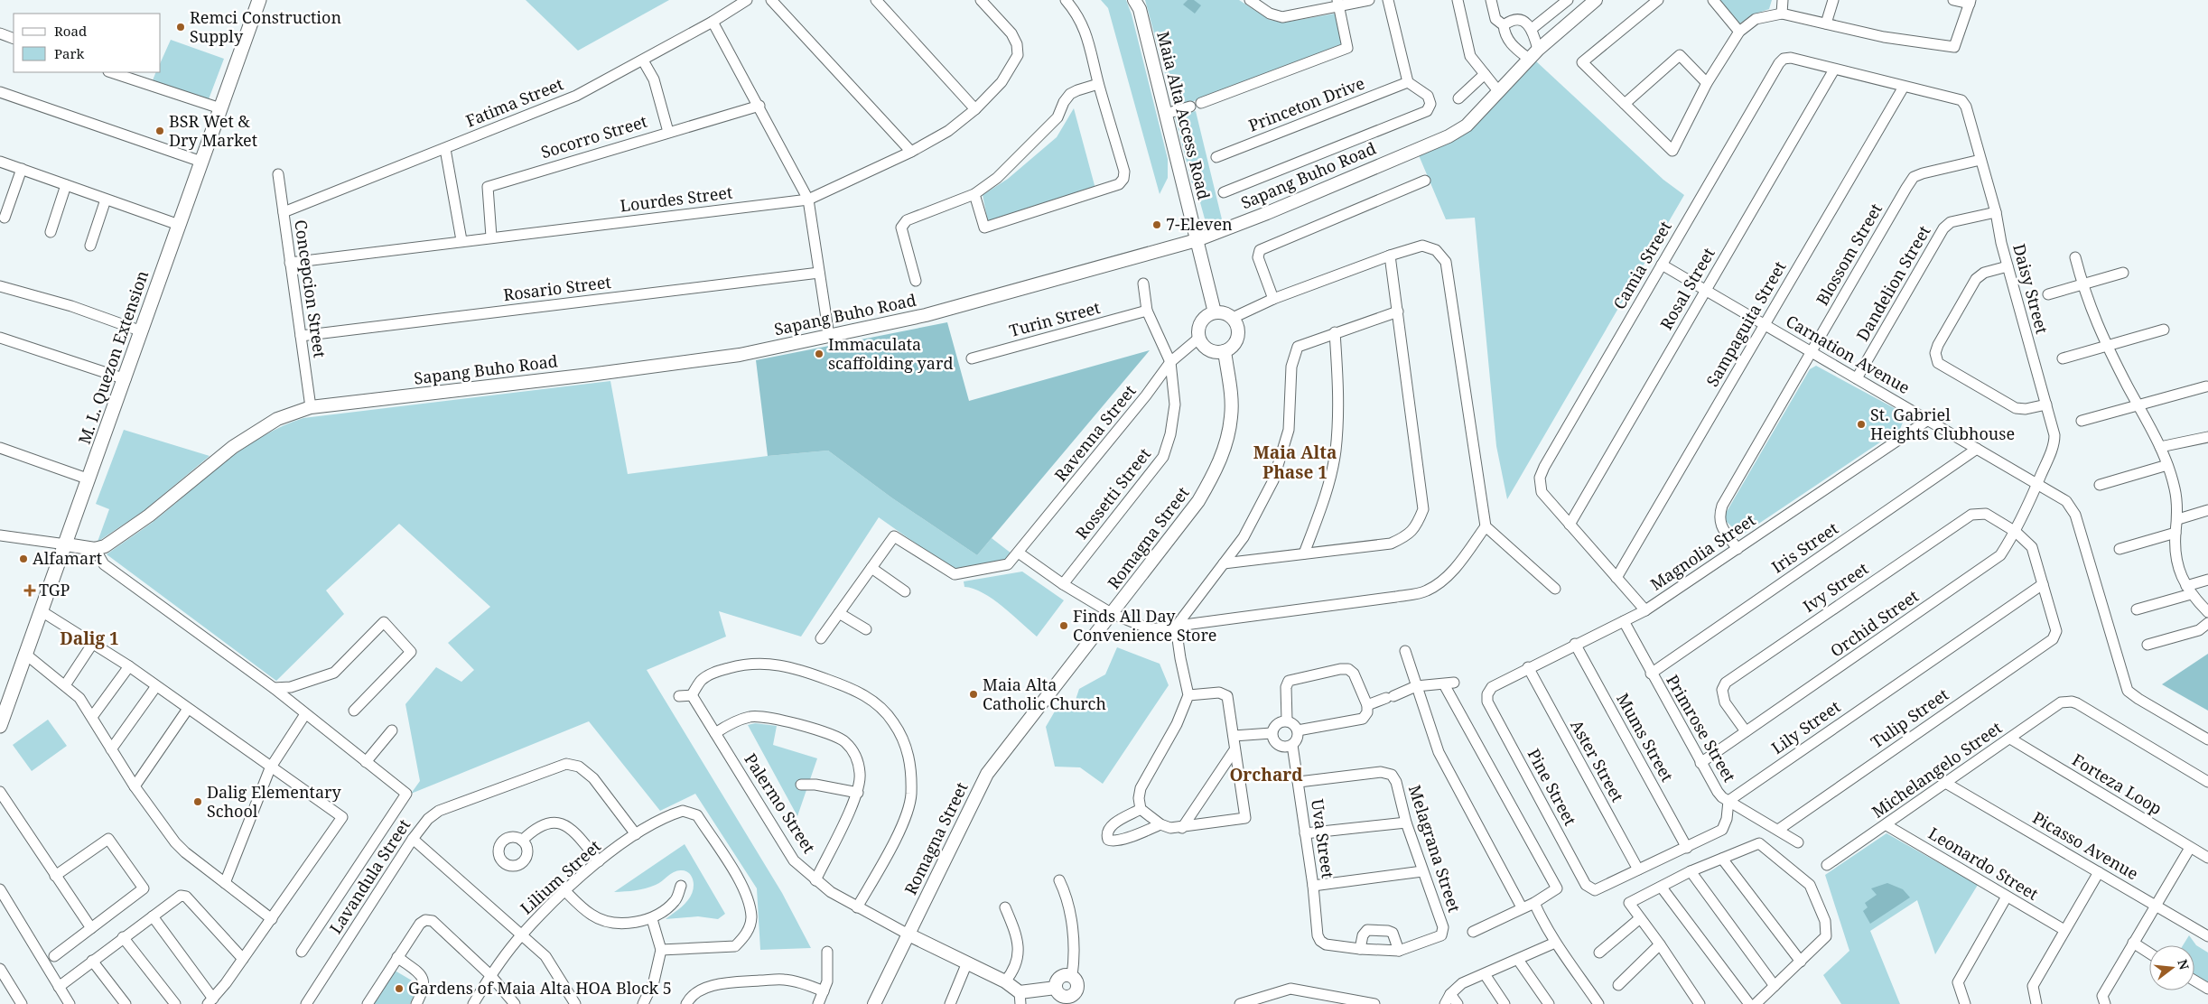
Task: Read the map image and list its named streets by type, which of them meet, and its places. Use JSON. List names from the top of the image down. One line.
{"streets":{"main road":["M. L. Quezon Extension"],"street":["Fatima Street","Princeton Drive","Maia Alta Access Road","Socorro Street","Sapang Buho Road","Lourdes Street","Blossom Street","Camia Street","Dandelion Street","Concepcion Street","Rosario Street","Rosal Street","Daisy Street","Turin Street","Sampaguita Street","Carnation Avenue","Ravenna Street","Rossetti Street","Romagna Street","Iris Street","Magnolia Street","Ivy Street","Orchid Street","Tulip Street","Lily Street","Primrose Street","Mums Street","Aster Street","Michelangelo Street","Forteza Loop","Pine Street","Palermo Street","Uva Street","Picasso Avenue","Melagrana Street","Leonardo Street","Lavandula Street","Lilium Street"]},"crossings":[["Fatima Street","Concepcion Street"],["Maia Alta Access Road","Sapang Buho Road"],["Socorro Street","Lourdes Street"],["Sapang Buho Road","Concepcion Street"],["Lourdes Street","Concepcion Street"],["Blossom Street","Daisy Street"],["Blossom Street","Carnation Avenue"],["Blossom Street","Magnolia Street"],["Camia Street","Rosal Street"],["Camia Street","Carnation Avenue"],["Dandelion Street","Daisy Street"],["Dandelion Street","Carnation Avenue"],["Concepcion Street","Rosario Street"],["Rosal Street","Carnation Avenue"],["Daisy Street","Sampaguita Street"],["Daisy Street","Carnation Avenue"],["Daisy Street","Orchid Street"],["Turin Street","Rossetti Street"],["Sampaguita Street","Carnation Avenue"],["Carnation Avenue","Iris Street"],["Carnation Avenue","Magnolia Street"],["Carnation Avenue","Orchid Street"],["Ravenna Street","Rossetti Street"],["Ravenna Street","Romagna Street"],["Romagna Street","Palermo Street"],["Iris Street","Primrose Street"],["Magnolia Street","Primrose Street"],["Magnolia Street","Mums Street"],["Magnolia Street","Aster Street"],["Magnolia Street","Pine Street"],["Ivy Street","Orchid Street"],["Orchid Street","Primrose Street"],["Tulip Street","Lily Street"],["Tulip Street","Primrose Street"],["Lily Street","Primrose Street"],["Aster Street","Pine Street"],["Michelangelo Street","Forteza Loop"],["Michelangelo Street","Picasso Avenue"],["Michelangelo Street","Leonardo Street"],["Uva Street","Melagrana Street"],["Lavandula Street","Lilium Street"]],"districts":["Maia Alta Phase 1","Dalig 1","Orchard"],"places":{"other":["Remci Construction Supply","BSR Wet & Dry Market","7-Eleven","Immaculata scaffolding yard","St. Gabriel Heights Clubhouse","Alfamart","Finds All Day Convenience Store","Maia Alta Catholic Church","Dalig Elementary School","Gardens of Maia Alta HOA Block 5"],"health":["TGP"]},"legend":["Road","Park"],"north":"right"}
